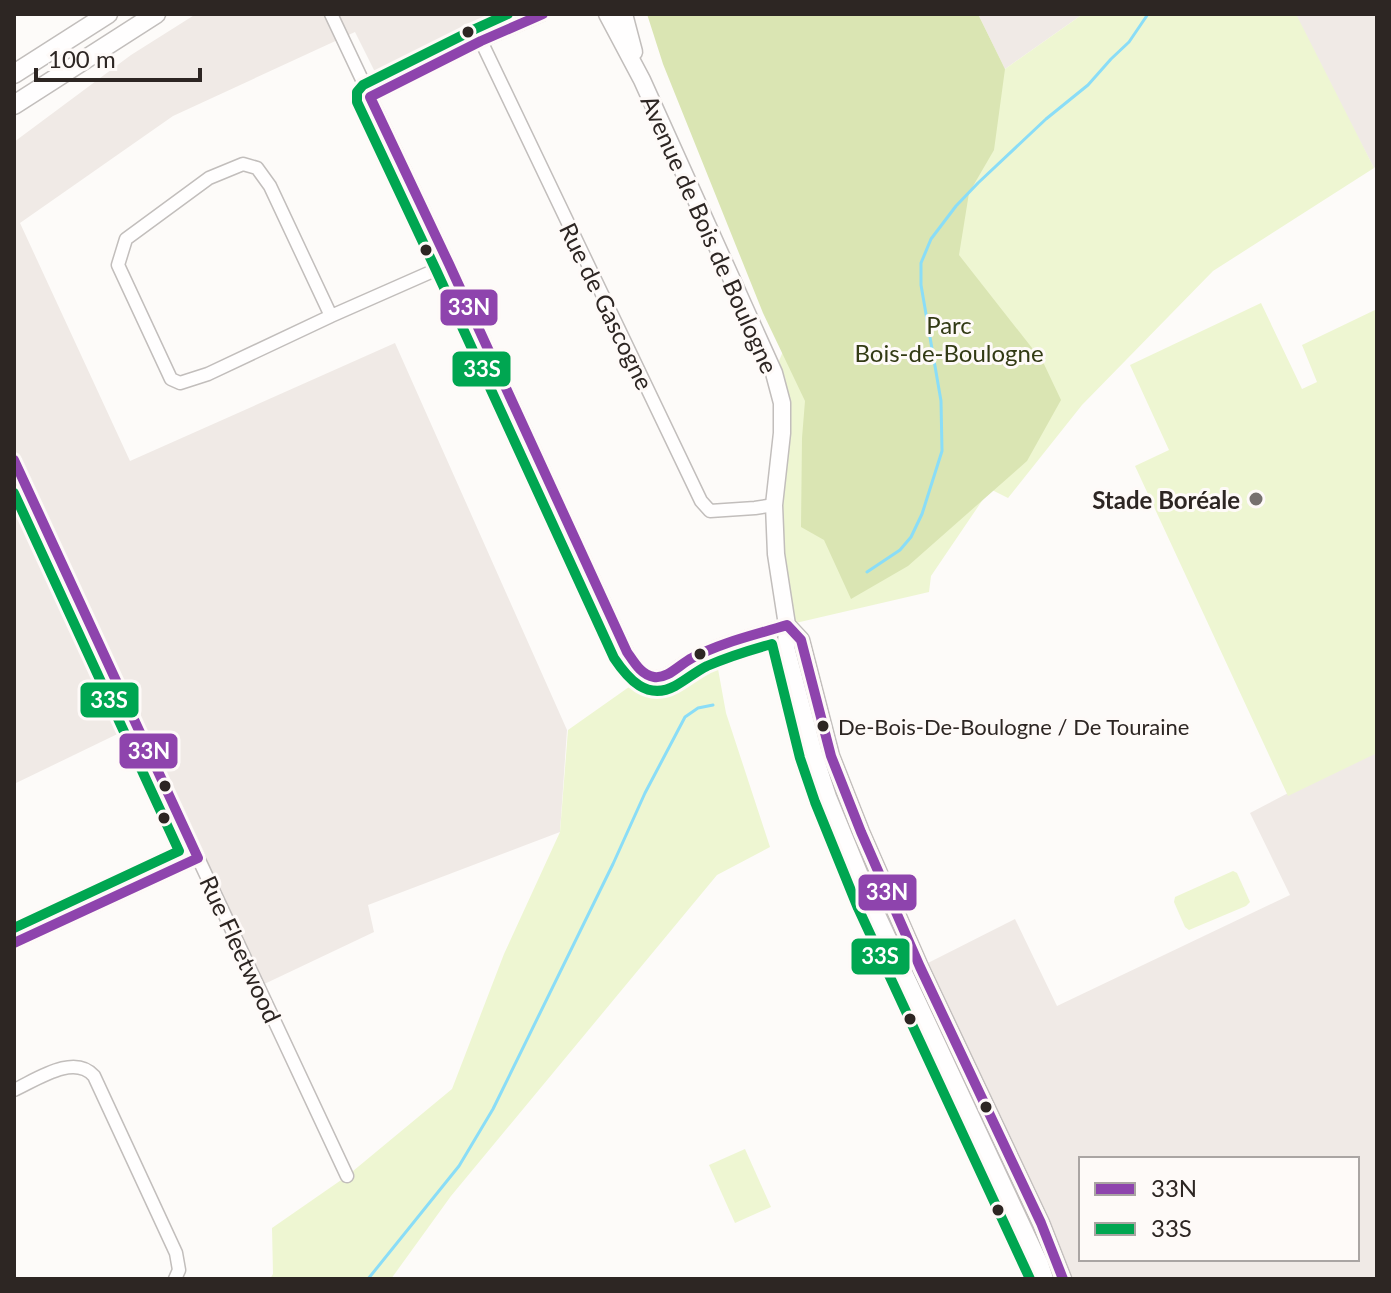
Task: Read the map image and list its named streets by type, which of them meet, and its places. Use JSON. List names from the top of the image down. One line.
{"streets":{"street":["Avenue de Bois de Boulogne","Rue de Gascogne","Rue Fleetwood"]},"crossings":[["Avenue de Bois de Boulogne","Rue de Gascogne"]],"parks":["Parc Bois-de-Boulogne"],"places":["Stade Boréale","De-Bois-De-Boulogne / De Touraine"],"lines":["transit line 33N","transit line 33S"],"legend":["33N","33S"],"scale_bar":"100 m"}
